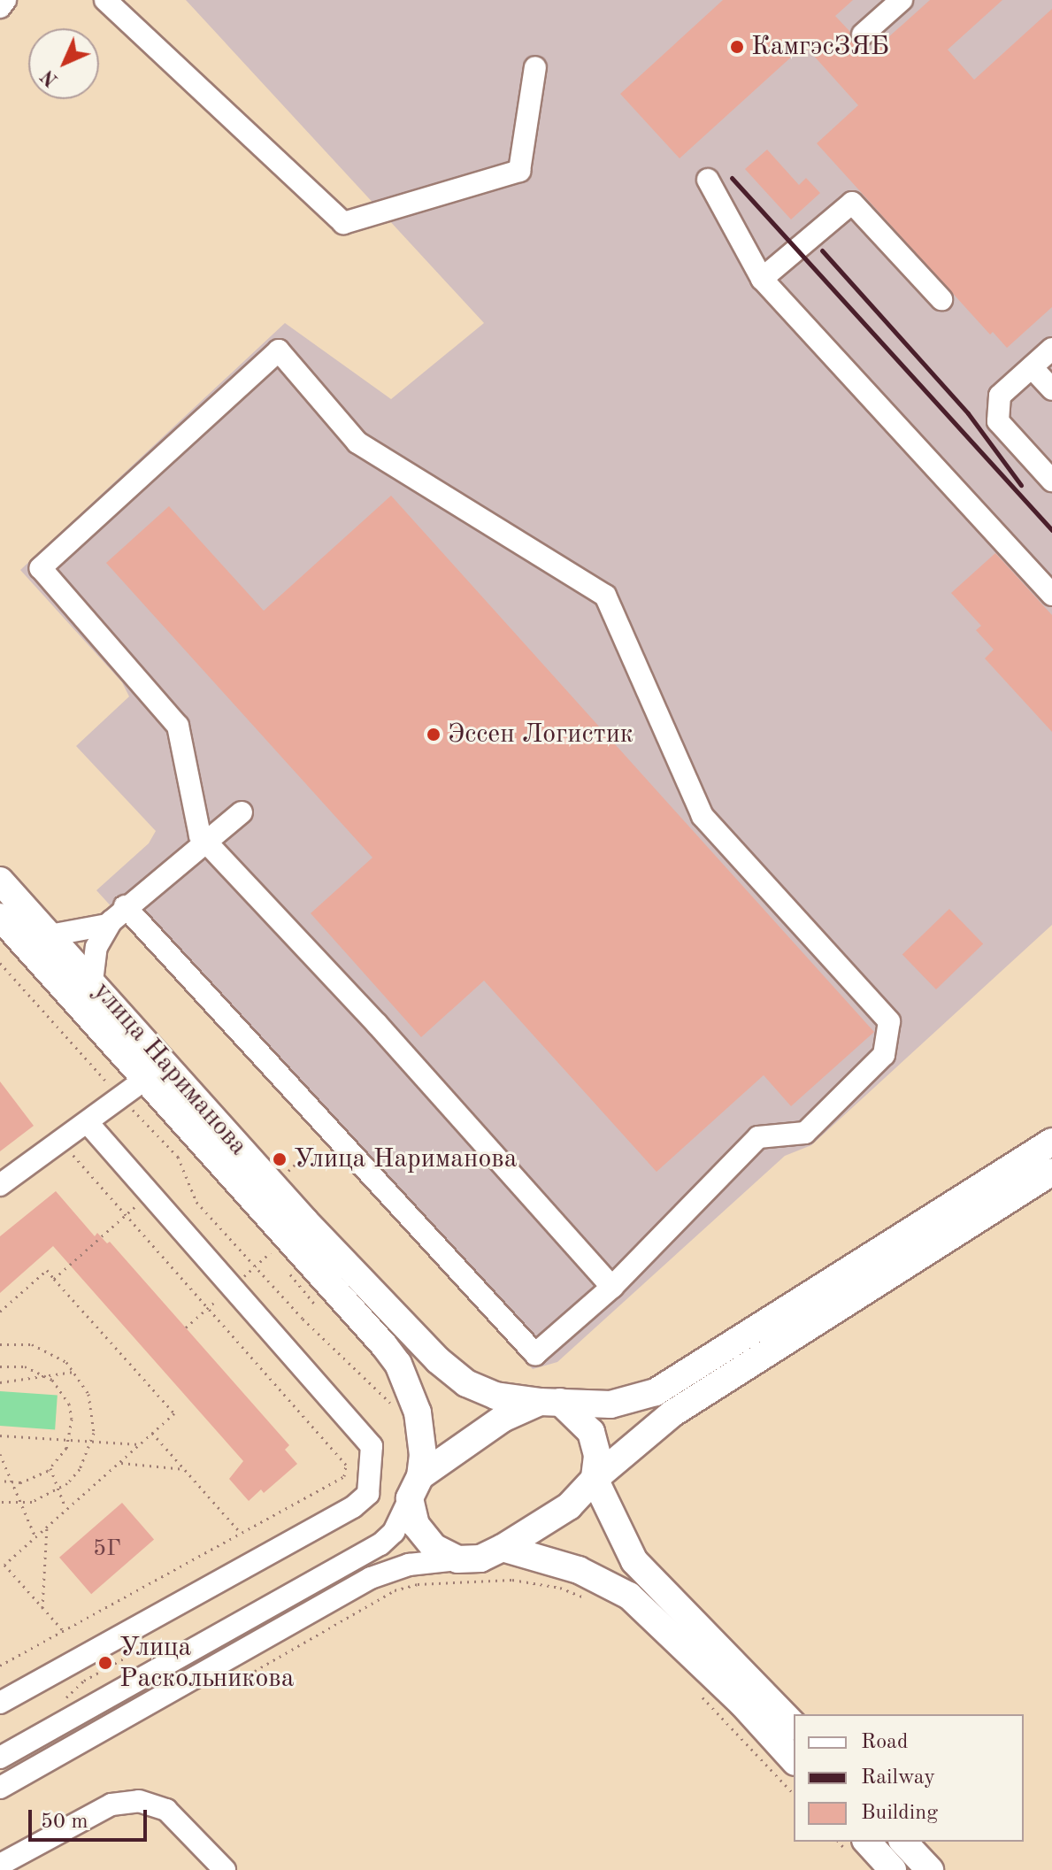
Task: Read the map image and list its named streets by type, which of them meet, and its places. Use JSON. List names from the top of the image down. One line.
{"streets":{"main road":["улица Нариманова"]},"places":["КамгэсЗЯБ","Эссен Логистик","Улица Нариманова","Улица Раскольникова"],"house_numbers":["5Г"],"legend":["Road","Railway","Building"],"scale_bar":"50 m","north":"bottom left"}
